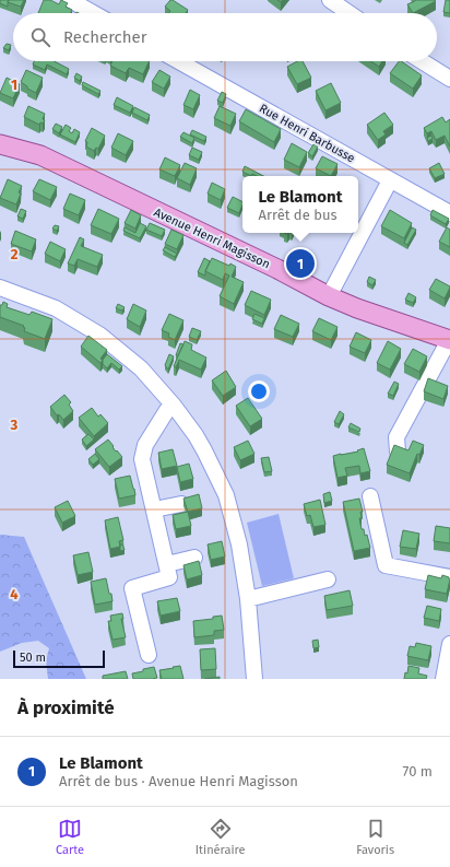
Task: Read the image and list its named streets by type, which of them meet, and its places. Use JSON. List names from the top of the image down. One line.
{"streets":{"main road":["Avenue Henri Magisson"],"street":["Rue Henri Barbusse"]},"scale_bar":"50 m","page":{"search":"Rechercher","popup":["Le Blamont","Arrêt de bus"],"pins":"1","scale":"50 m","heading":"À proximité","list":[{"mark":"1","name":"Le Blamont","note":"Arrêt de bus · Avenue Henri Magisson","value":"70 m"}],"nav":["Carte","Itinéraire","Favoris"]},"grid":{"rows":["1","2","3","4"]}}
